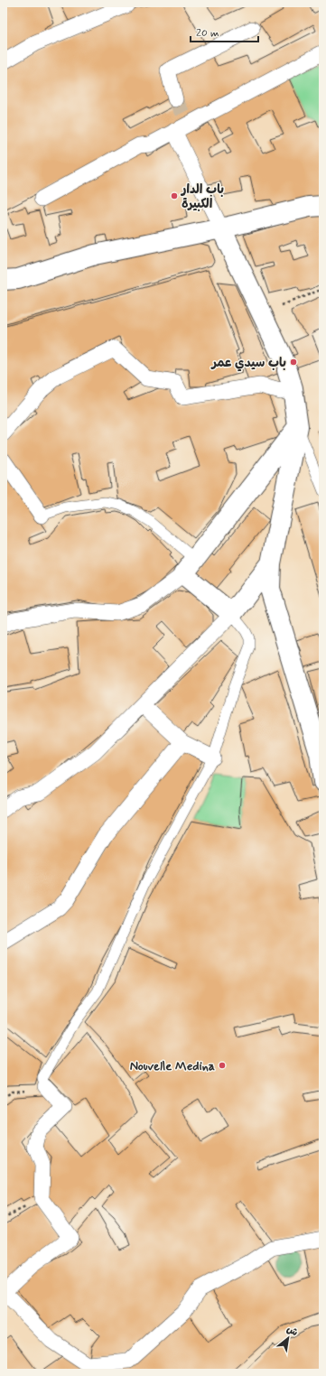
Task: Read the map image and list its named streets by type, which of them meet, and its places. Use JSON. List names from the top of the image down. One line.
{"places":["باب الدار الكبيرة","باب سيدي عمر","Nouvelle Medina"],"scale_bar":"20 m","north":"top right"}
